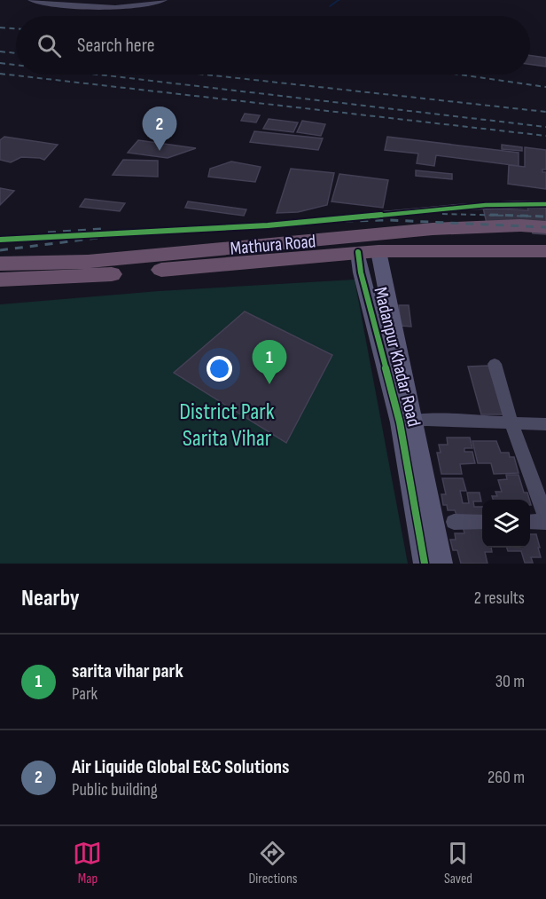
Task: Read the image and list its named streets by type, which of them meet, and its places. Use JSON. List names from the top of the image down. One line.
{"streets":{"highway":["Mathura Road"],"street":["Madanpur Khadar Road"]},"crossings":[["Mathura Road","Madanpur Khadar Road"]],"parks":["District Park Sarita Vihar"],"page":{"search":"Search here","pins":["2","1"],"heading":["Nearby","2 results"],"list":[{"mark":"1","name":"sarita vihar park","note":"Park","value":"30 m"},{"mark":"2","name":"Air Liquide Global E&C Solutions","note":"Public building","value":"260 m"}],"nav":["Map","Directions","Saved"]}}
